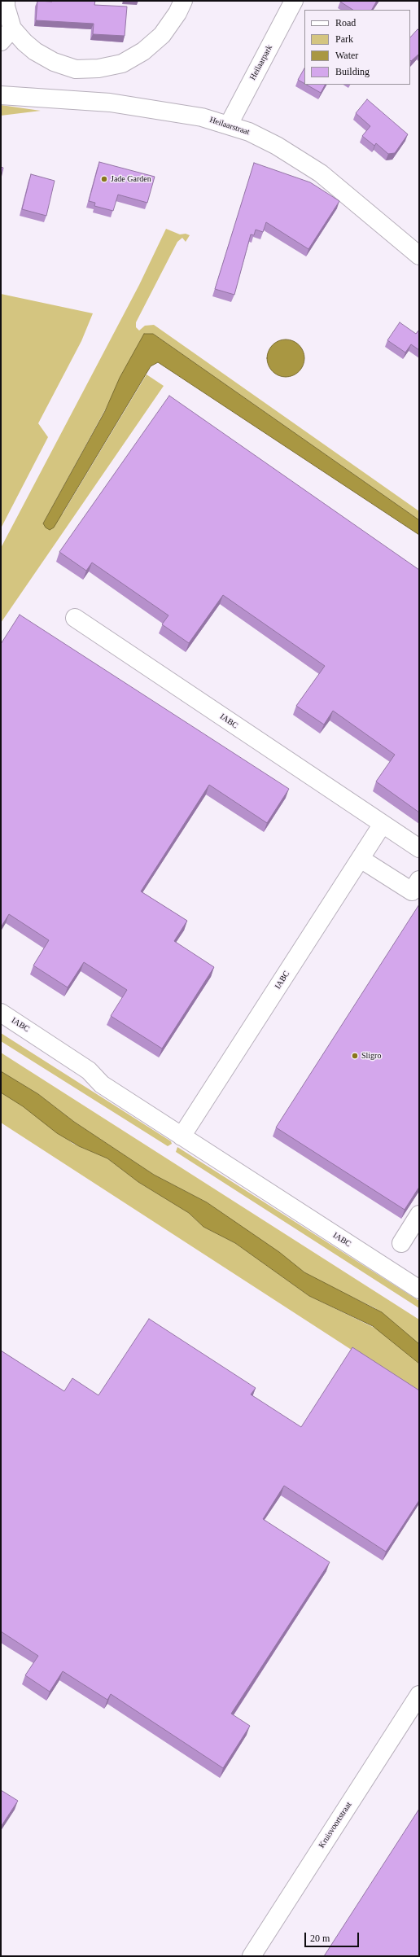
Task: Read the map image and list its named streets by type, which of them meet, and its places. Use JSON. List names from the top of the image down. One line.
{"streets":{"street":["Heilaarpark","Heilaarstraat","IABC","Kruisvoortstraat"]},"crossings":[["Heilaarpark","Heilaarstraat"]],"places":["Jade Garden","Sligro"],"legend":["Road","Park","Water","Building"],"scale_bar":"20 m"}
